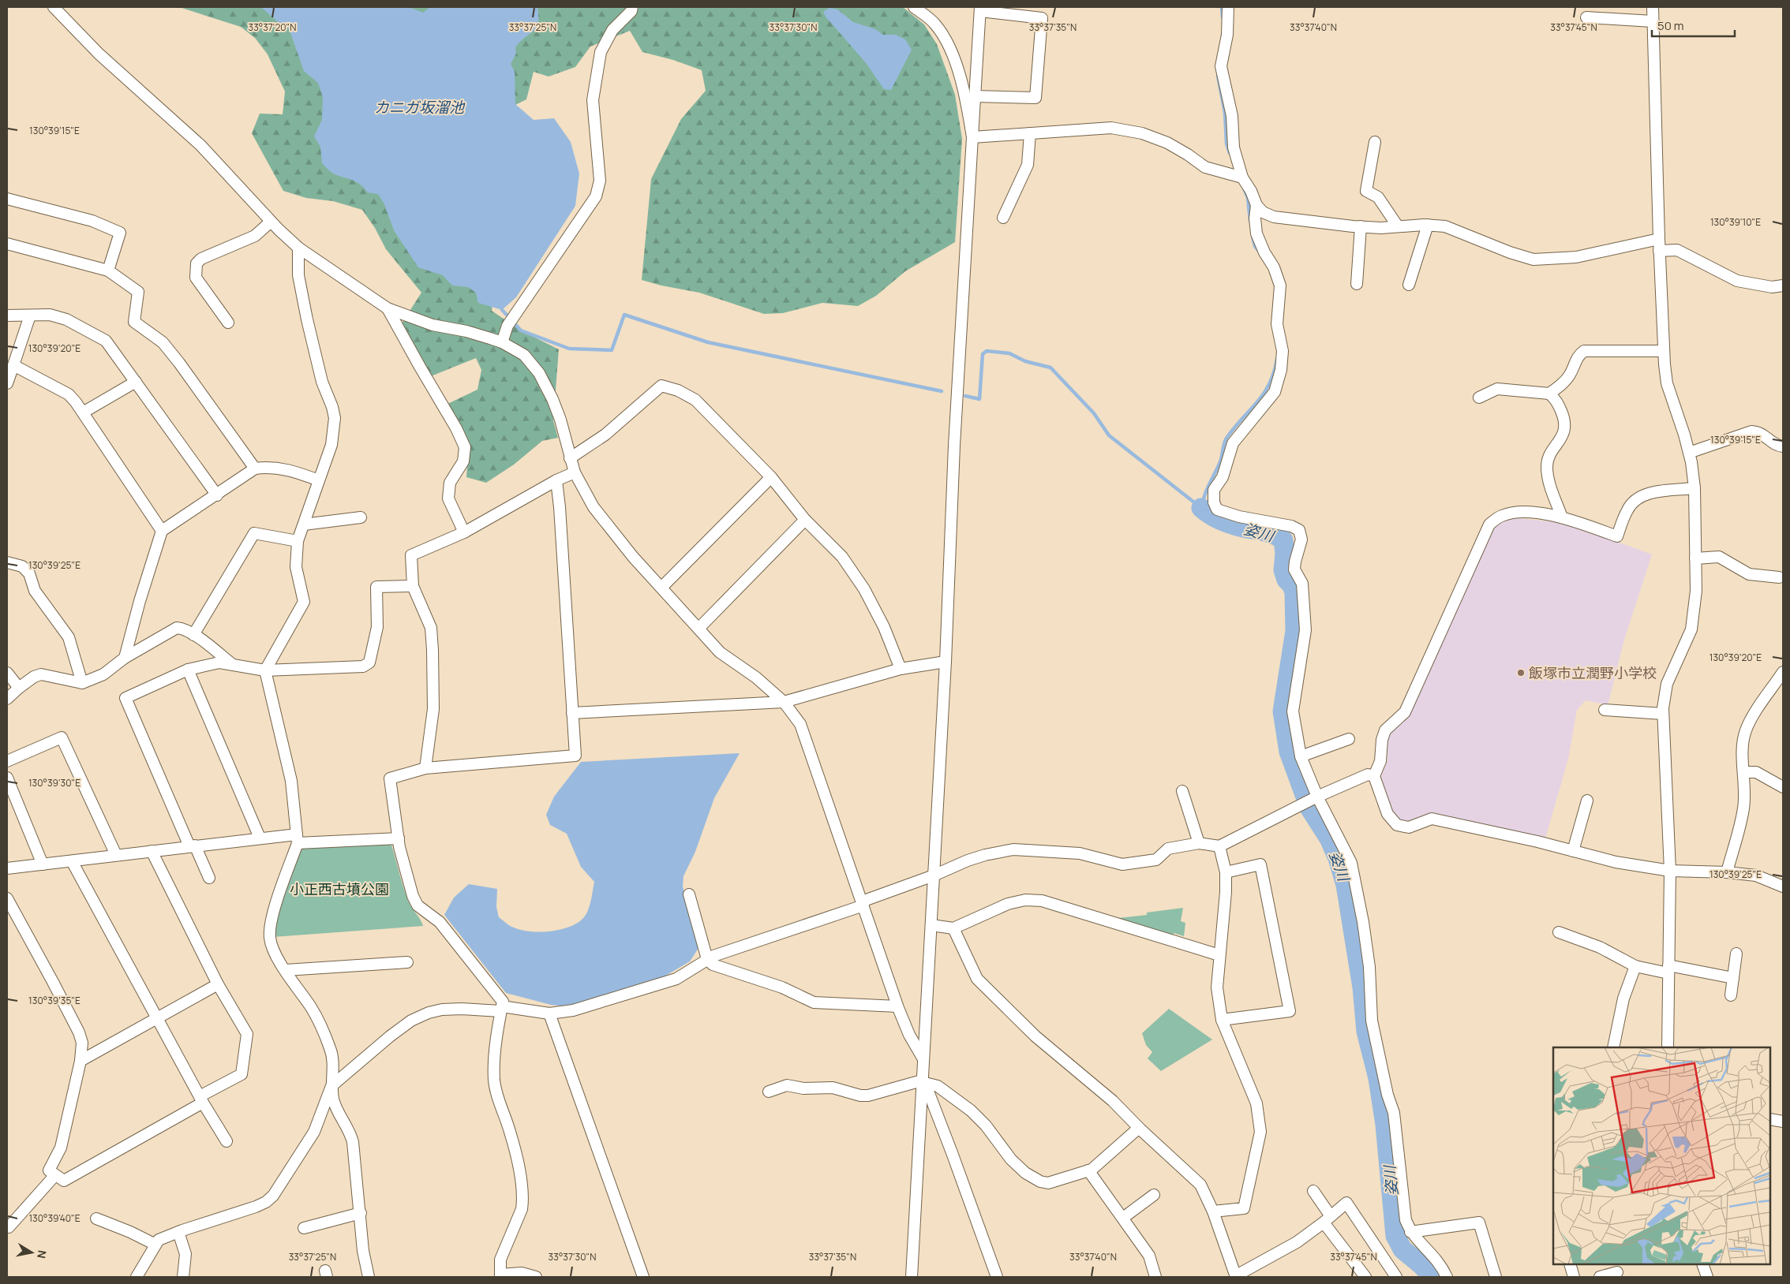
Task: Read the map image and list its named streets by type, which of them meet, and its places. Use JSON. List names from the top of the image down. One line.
{"water":["カニガ坂溜池","姿川"],"parks":["小正西古墳公園"],"places":["飯塚市立潤野小学校"],"scale_bar":"50 m","north":"right","coordinates":["33°37'20\"N","33°37'25\"N","33°37'30\"N","33°37'35\"N","33°37'40\"N","33°37'45\"N","130°39'15\"E","130°39'10\"E","130°39'20\"E","130°39'25\"E","130°39'30\"E","130°39'35\"E","130°39'40\"E"]}
